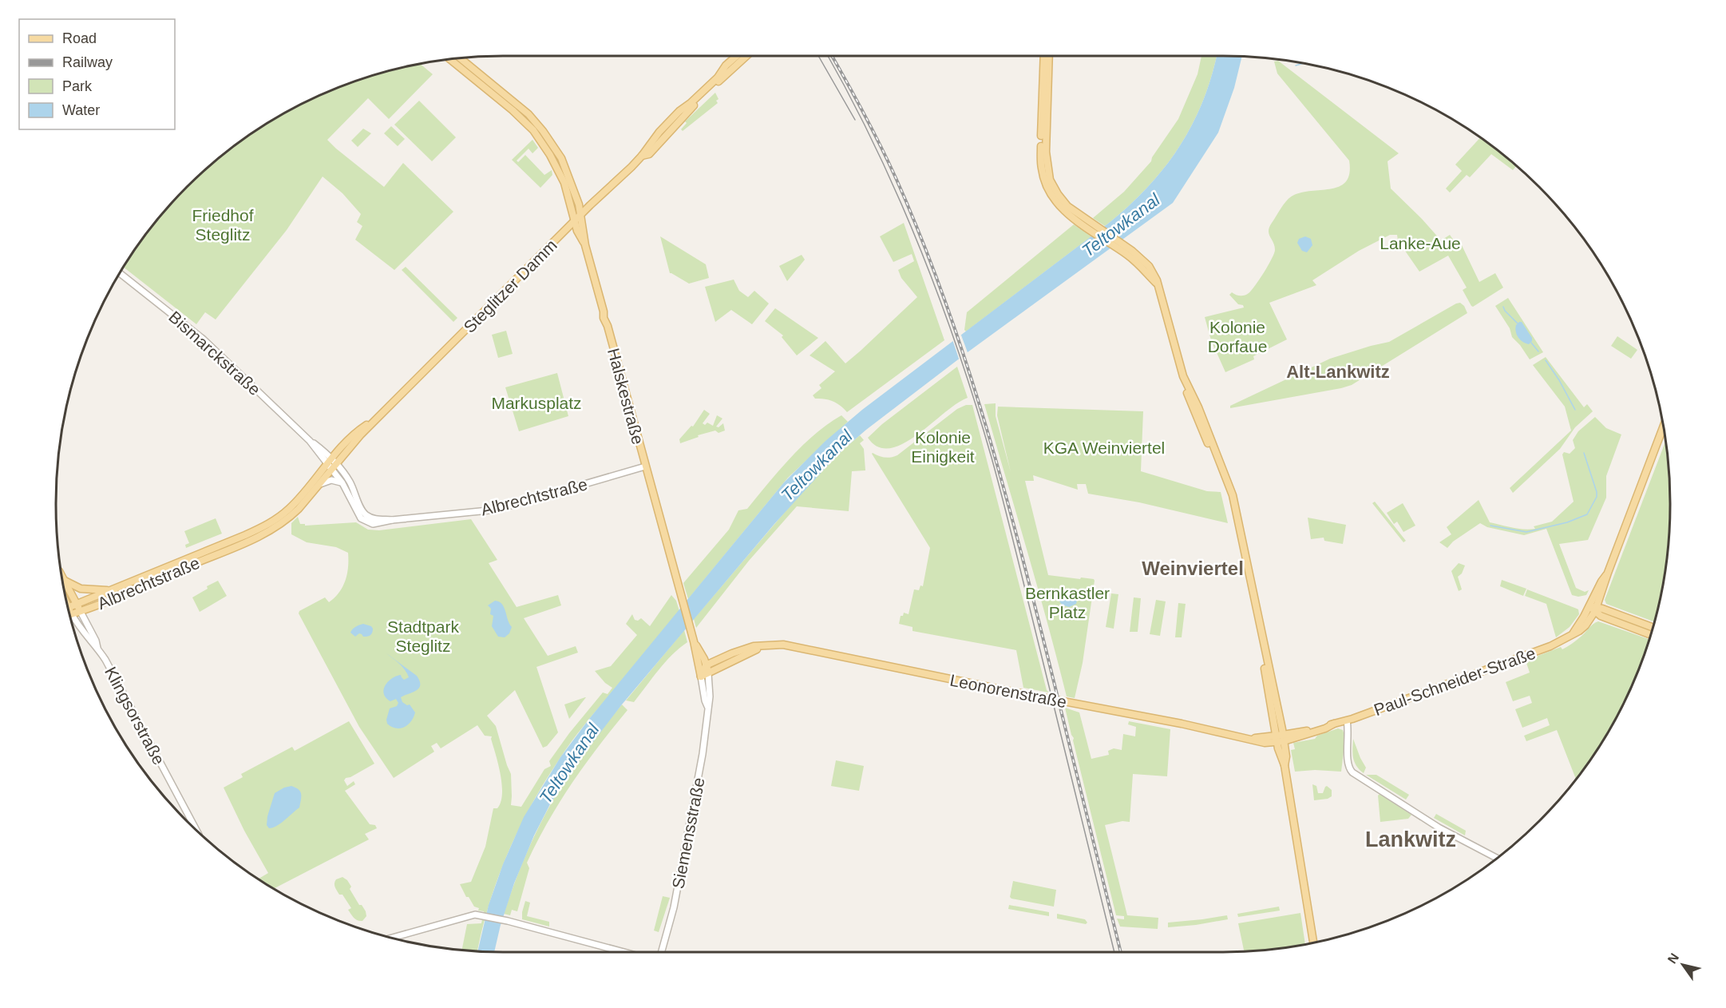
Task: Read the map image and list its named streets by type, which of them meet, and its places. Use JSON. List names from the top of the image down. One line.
{"streets":{"main road":["Steglitzer Damm","Halskestraße","Albrechtstraße","Paul-Schneider-Straße","Leonorenstraße","Siemensstraße"],"street":["Bismarckstraße","Klingsorstraße"]},"crossings":[["Steglitzer Damm","Bismarckstraße"],["Steglitzer Damm","Halskestraße"],["Steglitzer Damm","Albrechtstraße"],["Bismarckstraße","Albrechtstraße"],["Halskestraße","Albrechtstraße"],["Halskestraße","Siemensstraße"],["Albrechtstraße","Klingsorstraße"],["Albrechtstraße","Siemensstraße"],["Paul-Schneider-Straße","Leonorenstraße"],["Leonorenstraße","Siemensstraße"]],"districts":["Alt-Lankwitz","Weinviertel","Lankwitz"],"water":["Teltowkanal"],"parks":["Friedhof Steglitz","Lanke-Aue","Kolonie Dorfaue","Markusplatz","Kolonie Einigkeit","KGA Weinviertel","Bernkastler Platz","Stadtpark Steglitz"],"legend":["Road","Railway","Park","Water"],"north":"top left"}
